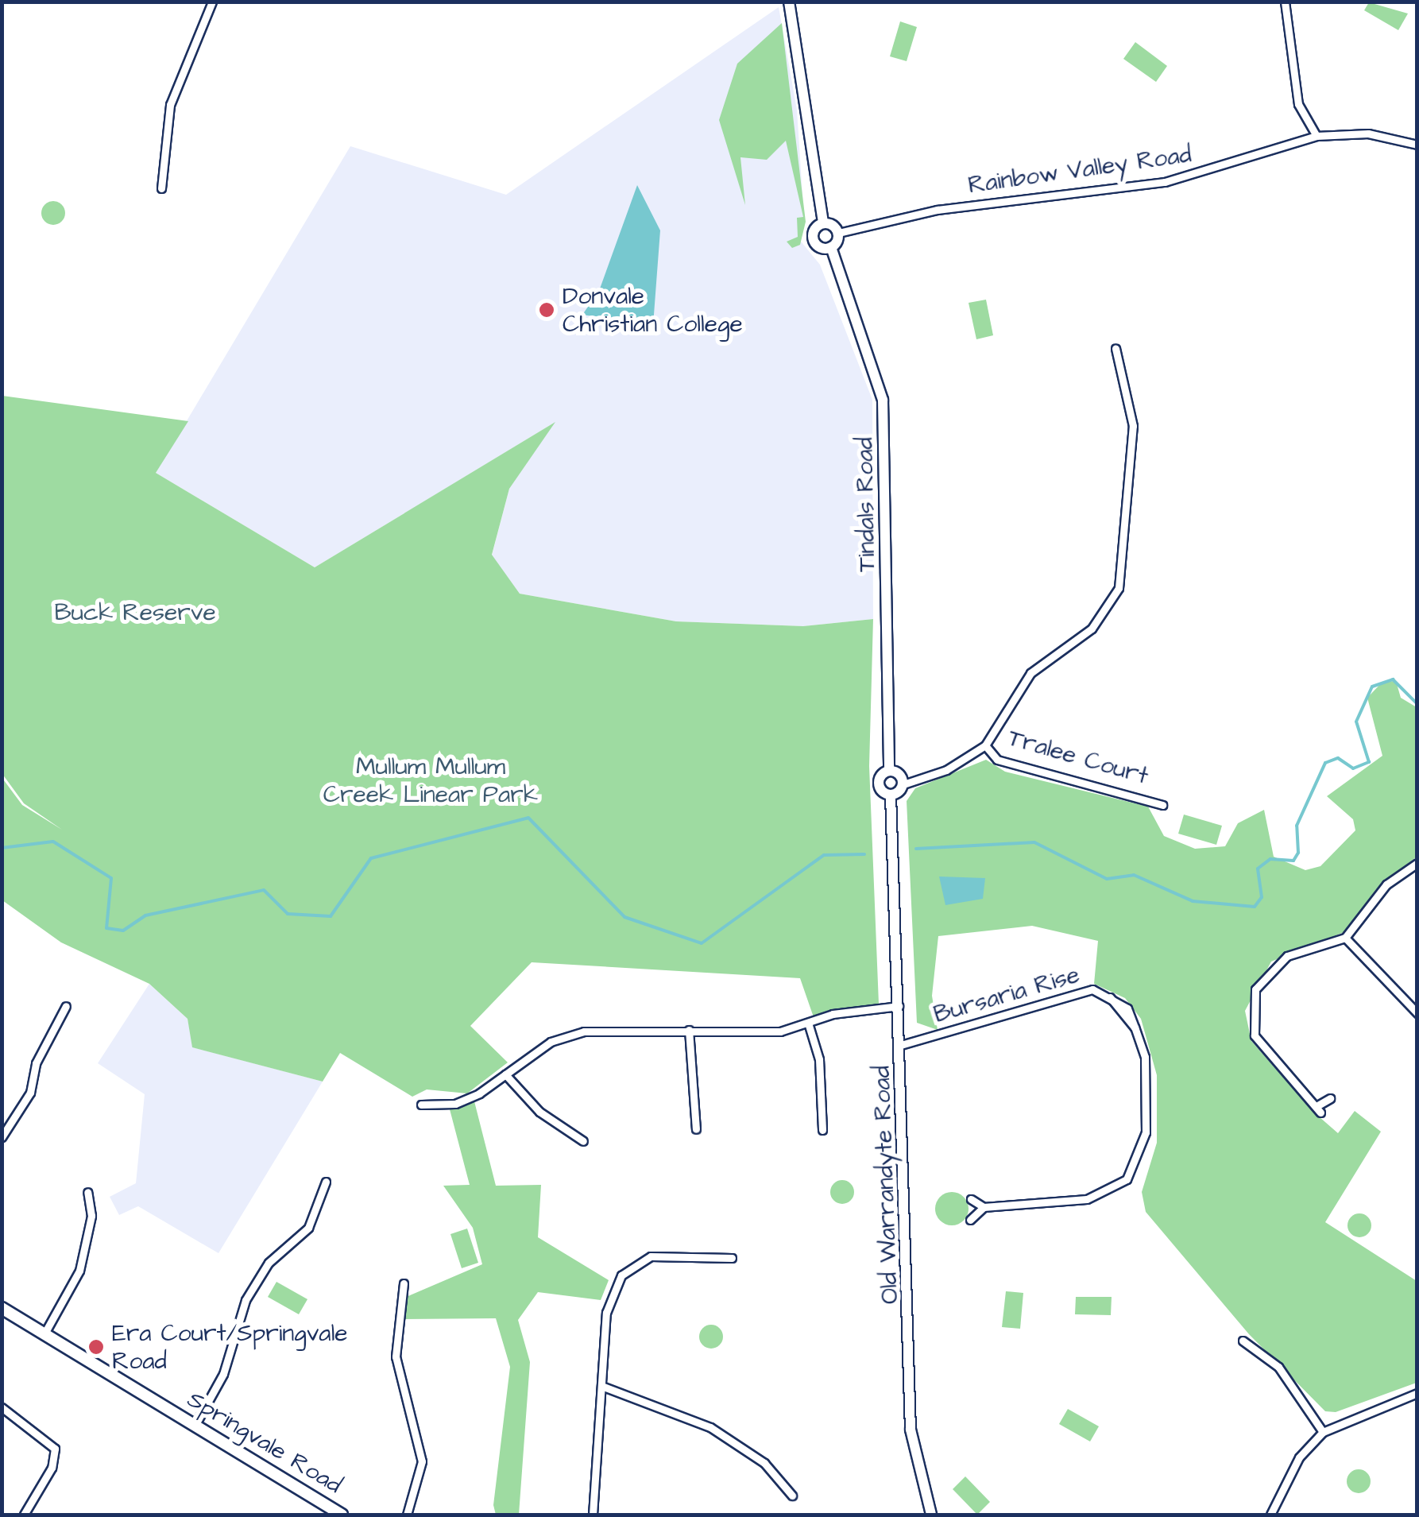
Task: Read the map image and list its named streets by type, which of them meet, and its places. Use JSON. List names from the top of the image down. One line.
{"streets":{"main road":["Tindals Road","Old Warrandyte Road","Springvale Road"],"street":["Rainbow Valley Road","Tralee Court","Bursaria Rise"]},"crossings":[["Tindals Road","Old Warrandyte Road"],["Bursaria Rise","Old Warrandyte Road"]],"parks":["Buck Reserve","Mullum Mullum Creek Linear Park"],"places":["Donvale Christian College","Era Court/Springvale Road"]}
